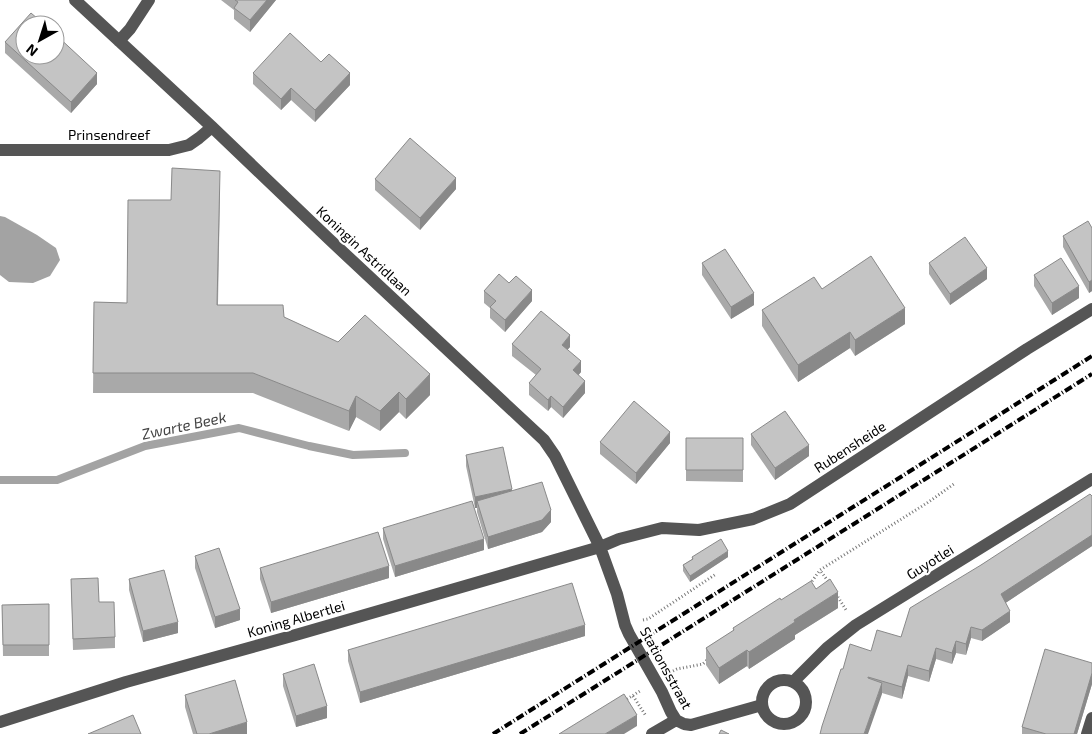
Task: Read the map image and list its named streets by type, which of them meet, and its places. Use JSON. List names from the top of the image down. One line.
{"streets":{"street":["Prinsendreef","Koningin Astridlaan","Rubensheide","Guyotlei","Koning Albertlei","Stationsstraat"]},"crossings":[["Prinsendreef","Koningin Astridlaan"],["Koningin Astridlaan","Rubensheide"],["Koningin Astridlaan","Koning Albertlei"],["Koningin Astridlaan","Stationsstraat"],["Rubensheide","Koning Albertlei"],["Rubensheide","Stationsstraat"],["Guyotlei","Stationsstraat"],["Koning Albertlei","Stationsstraat"]],"water":["Zwarte Beek"],"north":"bottom left"}
